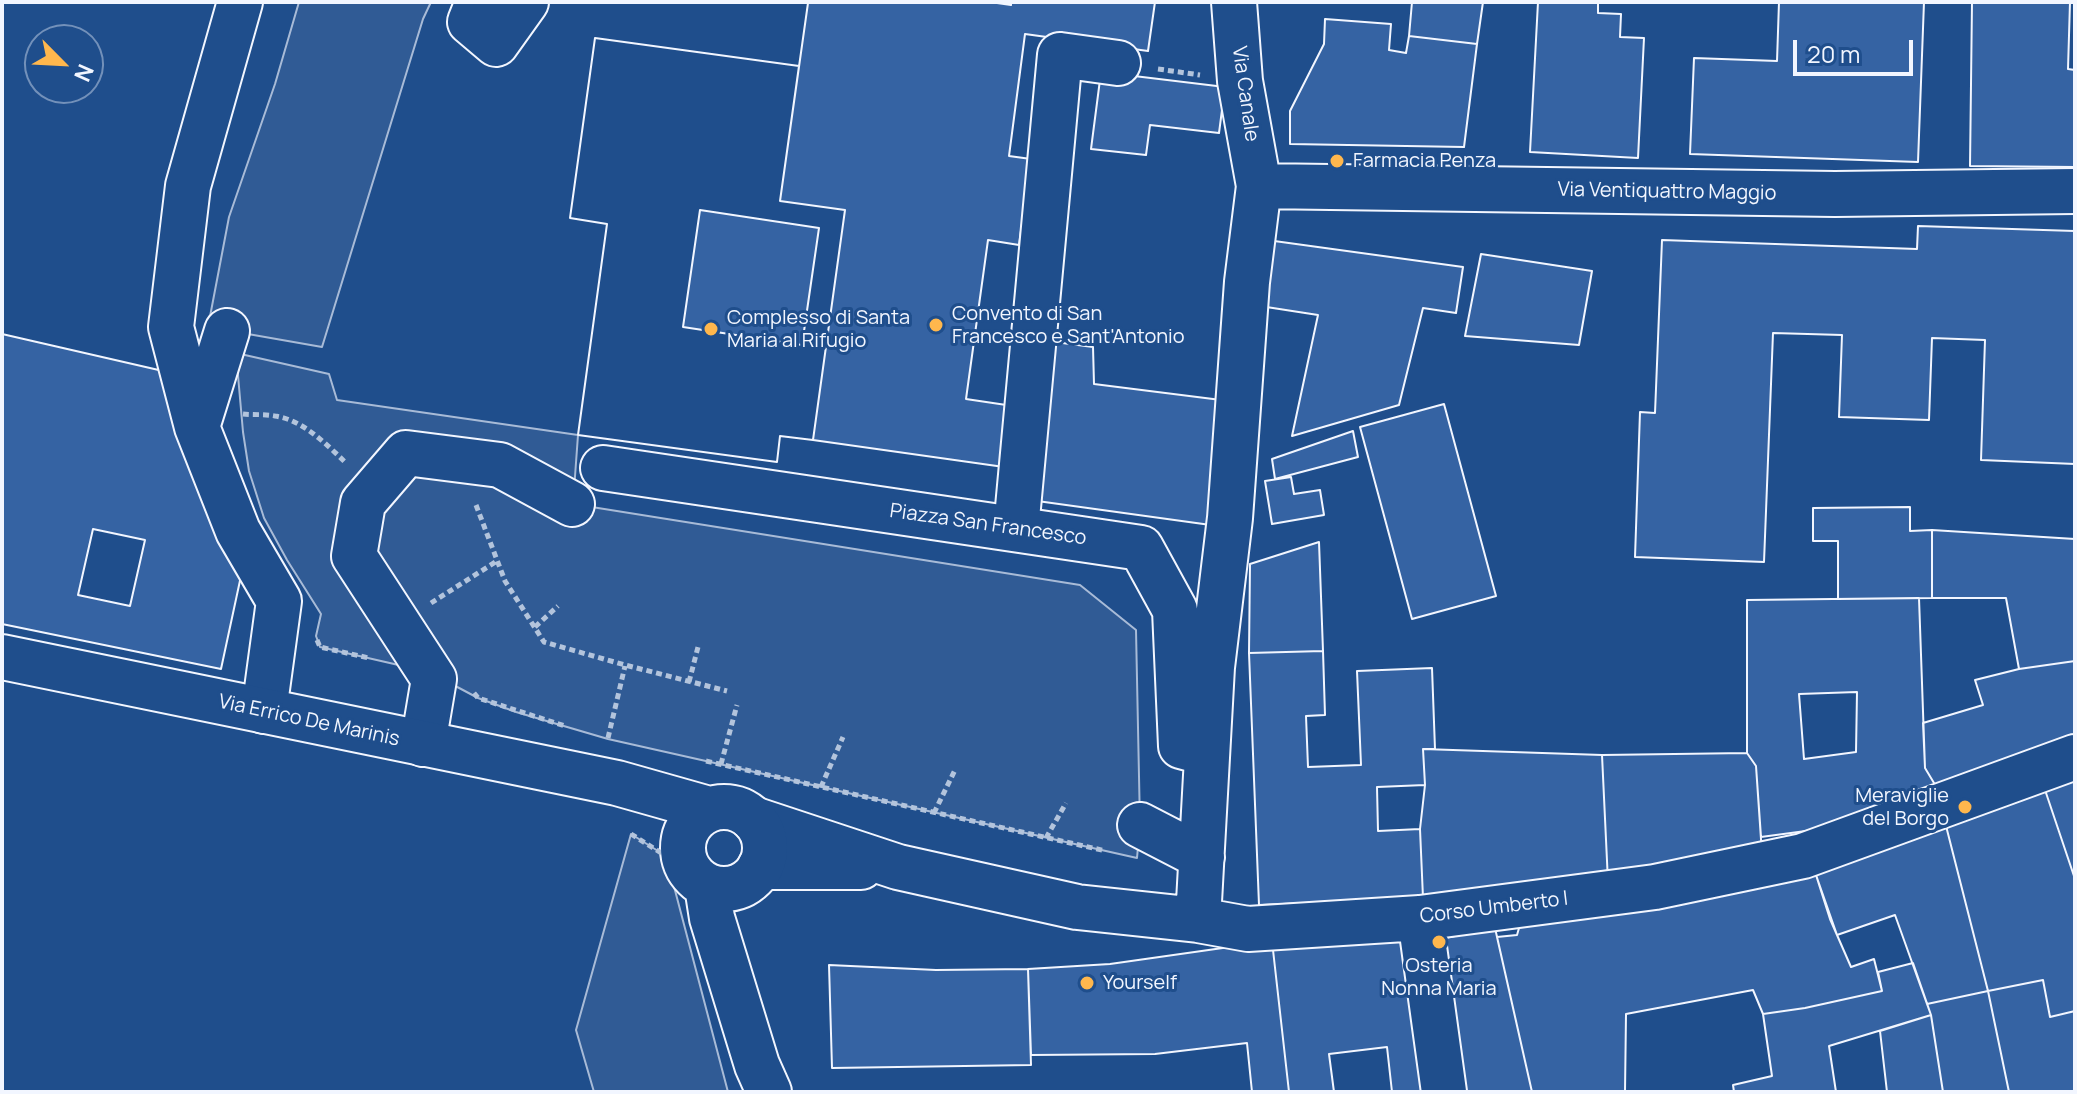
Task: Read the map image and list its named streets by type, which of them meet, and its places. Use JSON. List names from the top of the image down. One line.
{"streets":{"street":["Via Canale","Via Ventiquattro Maggio","Piazza San Francesco","Via Errico De Marinis","Corso Umberto I"]},"crossings":[["Via Canale","Via Ventiquattro Maggio"],["Via Errico De Marinis","Corso Umberto I"]],"places":["Farmacia Penza","Convento di San Francesco e Sant'Antonio","Complesso di Santa Maria al Rifugio","Meraviglie del Borgo","Osteria Nonna Maria","Yourself"],"scale_bar":"20 m","north":"bottom right"}
